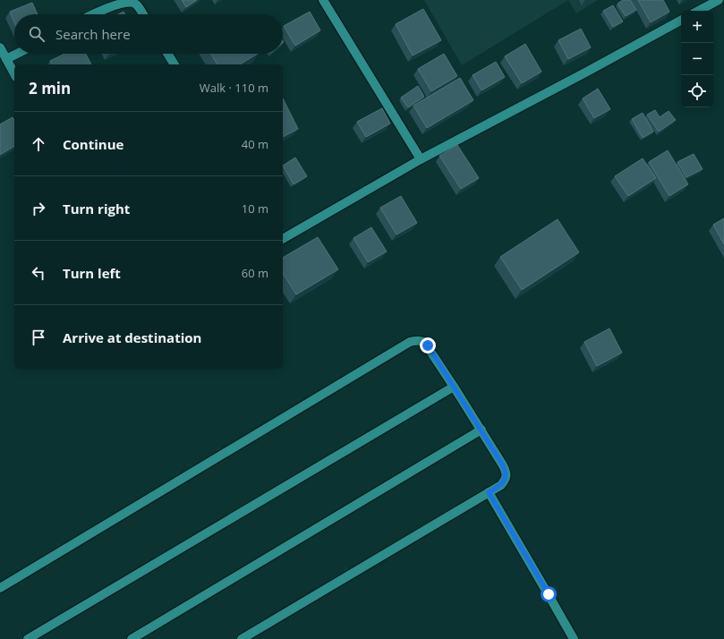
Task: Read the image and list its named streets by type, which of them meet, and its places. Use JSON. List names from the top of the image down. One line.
{"page":{"map_buttons":["+","−"],"search":"Search here","heading":["2 min","Walk · 110 m"],"list":[["Continue","40 m"],["Turn right","10 m"],["Turn left","60 m"],"Arrive at destination"]}}
